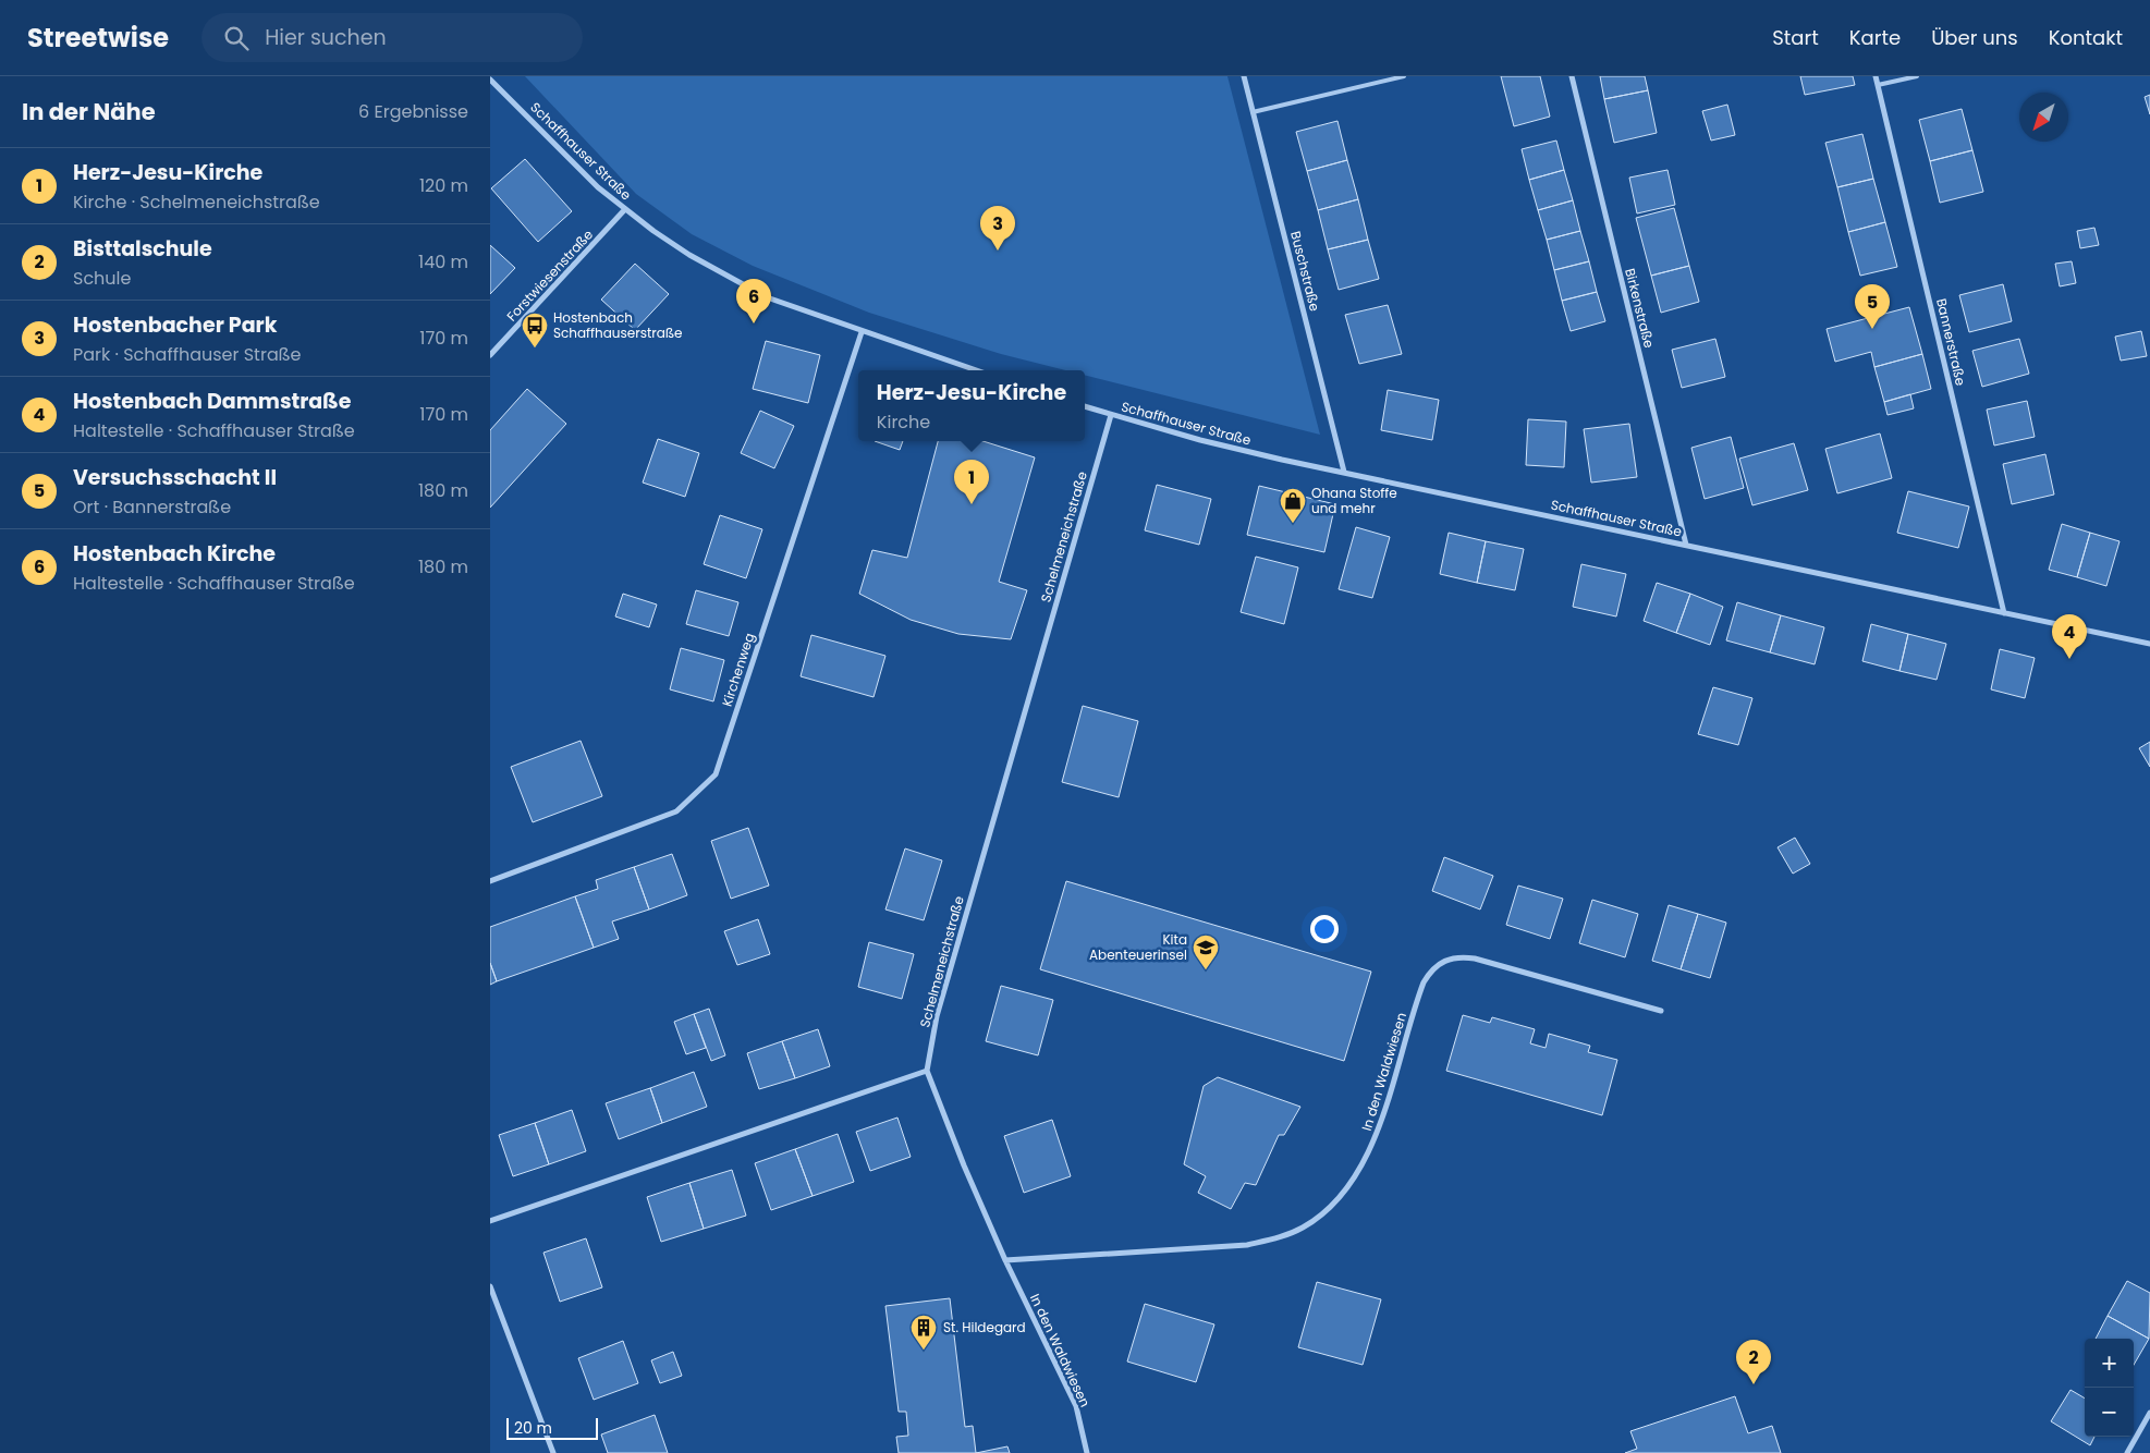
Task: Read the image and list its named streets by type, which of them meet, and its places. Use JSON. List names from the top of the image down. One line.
{"streets":{"street":["Schaffhauser Straße","Buschstraße","Forstwiesenstraße","Birkenstraße","Bannerstraße","Schelmeneichstraße","Kirchenweg","In den Waldwiesen"]},"crossings":[["Schaffhauser Straße","Buschstraße"],["Schaffhauser Straße","Forstwiesenstraße"],["Schaffhauser Straße","Birkenstraße"],["Schaffhauser Straße","Bannerstraße"],["Schaffhauser Straße","Schelmeneichstraße"],["Schaffhauser Straße","Kirchenweg"],["Schelmeneichstraße","In den Waldwiesen"]],"places":{"bus stop":["Hostenbach Schaffhauserstraße"],"shop":["Ohana Stoffe und mehr"],"school or university":["Kita Abenteuerinsel"],"building":["St. Hildegard"]},"scale_bar":"20 m","north":"bottom left","page":{"header":"Streetwise","search":"Hier suchen","nav":["Start","Karte","Über uns","Kontakt"],"heading":["In der Nähe","6 Ergebnisse"],"list":[{"mark":"1","name":"Herz-Jesu-Kirche","note":"Kirche · Schelmeneichstraße","value":"120 m"},{"mark":"2","name":"Bisttalschule","note":"Schule","value":"140 m"},{"mark":"3","name":"Hostenbacher Park","note":"Park · Schaffhauser Straße","value":"170 m"},{"mark":"4","name":"Hostenbach Dammstraße","note":"Haltestelle · Schaffhauser Straße","value":"170 m"},{"mark":"5","name":"Versuchsschacht II","note":"Ort · Bannerstraße","value":"180 m"},{"mark":"6","name":"Hostenbach Kirche","note":"Haltestelle · Schaffhauser Straße","value":"180 m"}],"pins":["3","6","5","1","4","2"],"popup":["Herz-Jesu-Kirche","Kirche"],"map_buttons":["+","−"],"scale":"20 m"}}
